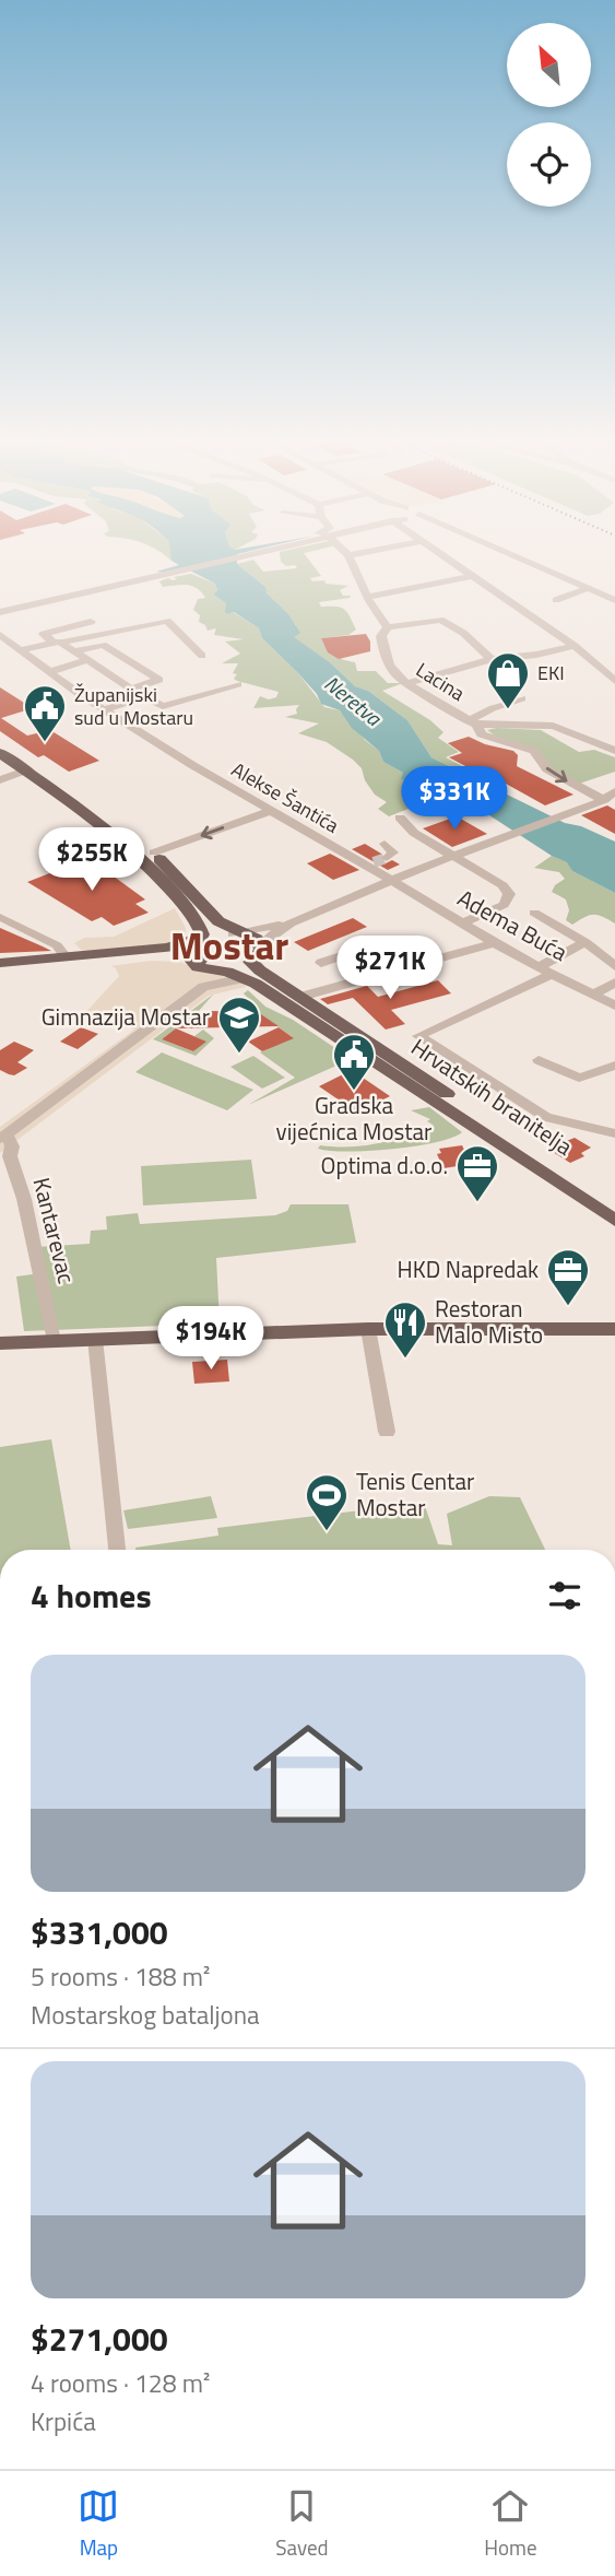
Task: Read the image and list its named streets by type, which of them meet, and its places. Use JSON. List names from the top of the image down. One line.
{"streets":{"main road":["Hrvatskih branitelja"],"street":["Lacina","Alekse Šantića","Adema Buća","Kantarevac"]},"crossings":[["Alekse Šantića","Adema Buća"]],"districts":["Mostar"],"water":["Neretva"],"places":{"shop":["EKI"],"public building":["Županijski sud u Mostaru","Gradska vijećnica Mostar"],"school or university":["Gimnazija Mostar"],"office":["Optima d.o.o.","HKD Napredak"],"restaurant":["Restoran Malo Misto"],"sports":["Tenis Centar Mostar"]},"north":"top left","page":{"price":["$331K","$255K","$271K","$194K"],"heading":"4 homes","list":[{"name":"$331,000","note":"5 rooms · 188 m² · Mostarskog bataljona"},{"name":"$271,000","note":"4 rooms · 128 m² · Krpića"}],"tabs":["Map","Saved","Home"]}}
